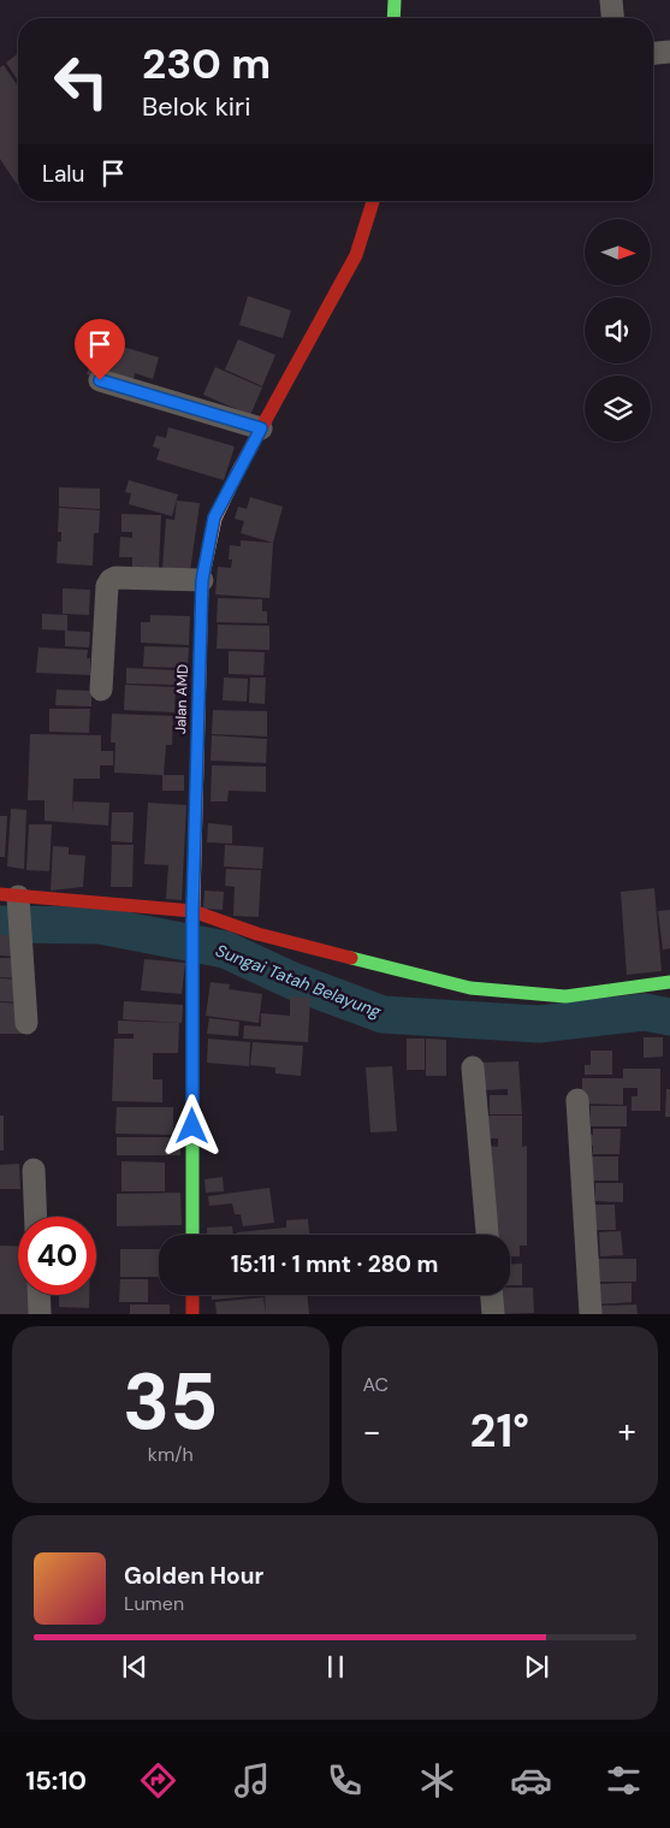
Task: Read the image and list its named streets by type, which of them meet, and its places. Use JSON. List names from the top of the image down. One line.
{"streets":{"street":["Jalan AMD"]},"water":["Sungai Tatah Belayung"],"north":"right","page":{"turn":["230 m","Belok kiri"],"then":"Lalu","limit":"40","trip":"15:11 · 1 mnt · 280 m","tile":[["35","km/h"],"AC"],"heat":["−","21°","+"],"song":["Golden Hour","Lumen"],"tabs":"15:10"}}
